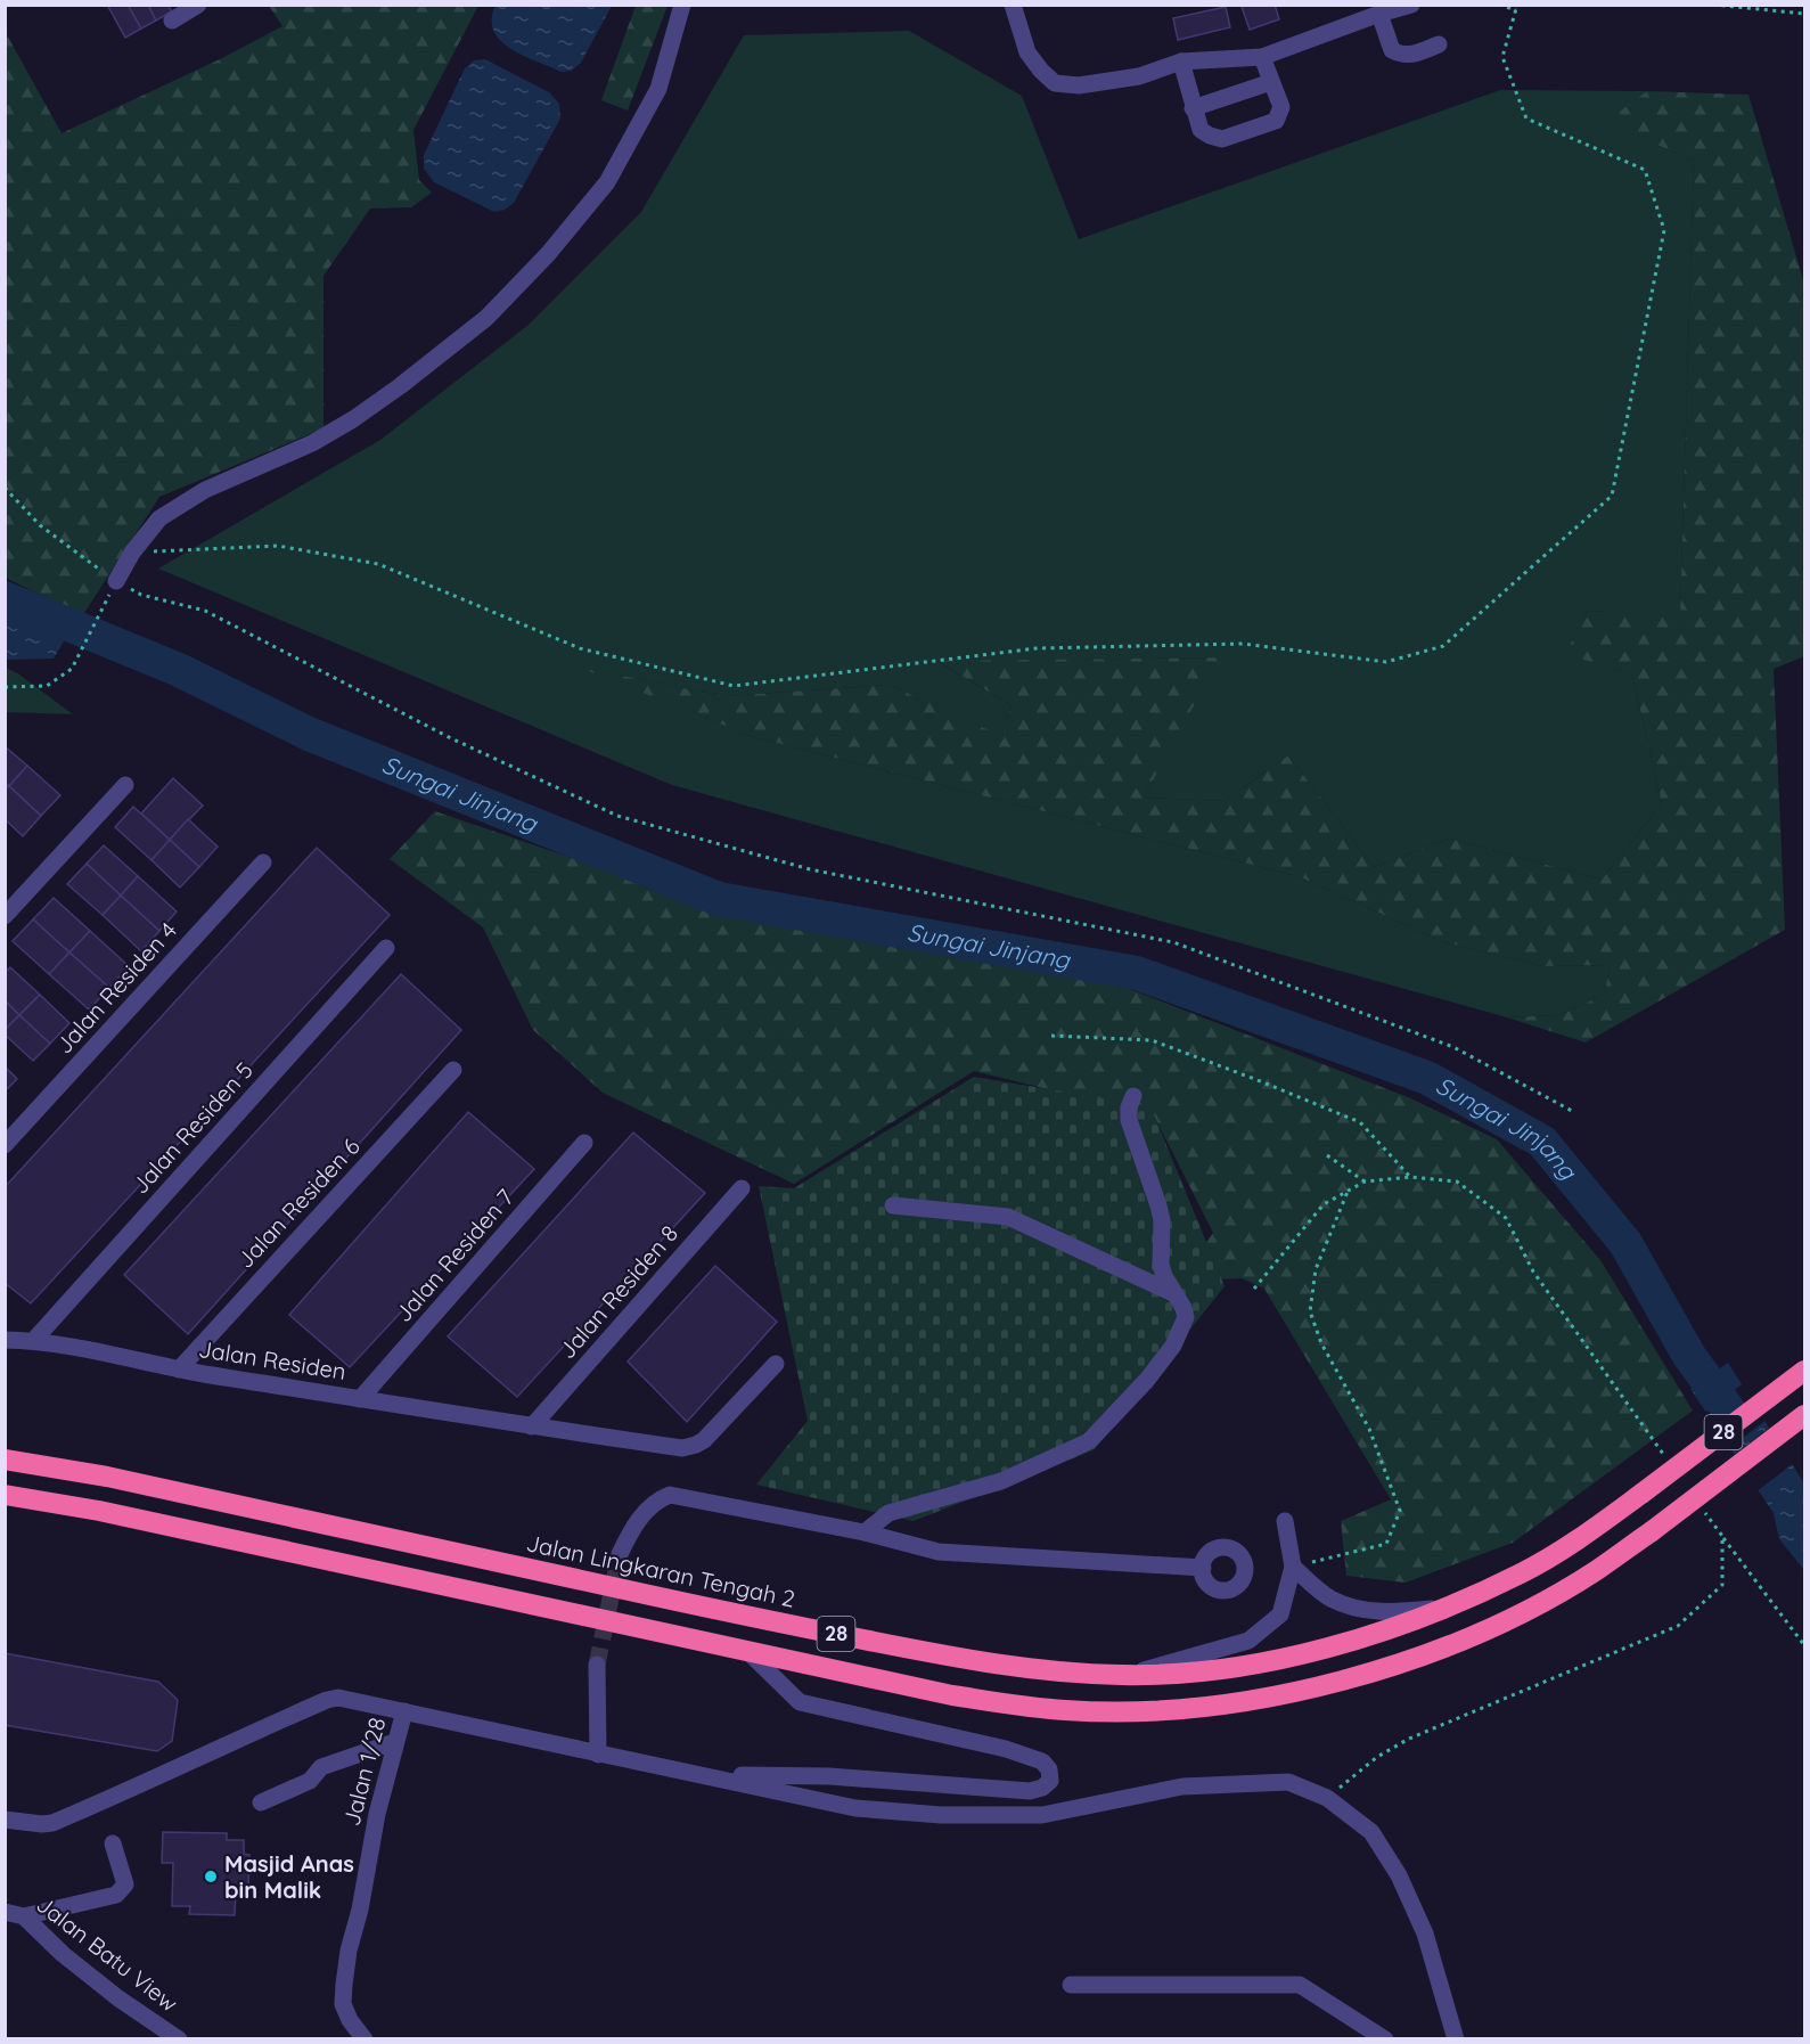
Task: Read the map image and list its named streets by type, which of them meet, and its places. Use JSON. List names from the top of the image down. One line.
{"streets":{"highway":["28","Jalan Lingkaran Tengah 2"],"street":["Jalan Residen 4","Jalan Residen 5","Jalan Residen 6","Jalan Residen 7","Jalan Residen 8","Jalan Residen","Jalan 1/28","Jalan Batu View"]},"crossings":[["Jalan Residen 5","Jalan Residen"],["Jalan Residen 6","Jalan Residen"],["Jalan Residen 7","Jalan Residen"],["Jalan Residen 8","Jalan Residen"]],"water":["Sungai Jinjang"],"places":["Masjid Anas bin Malik"]}
